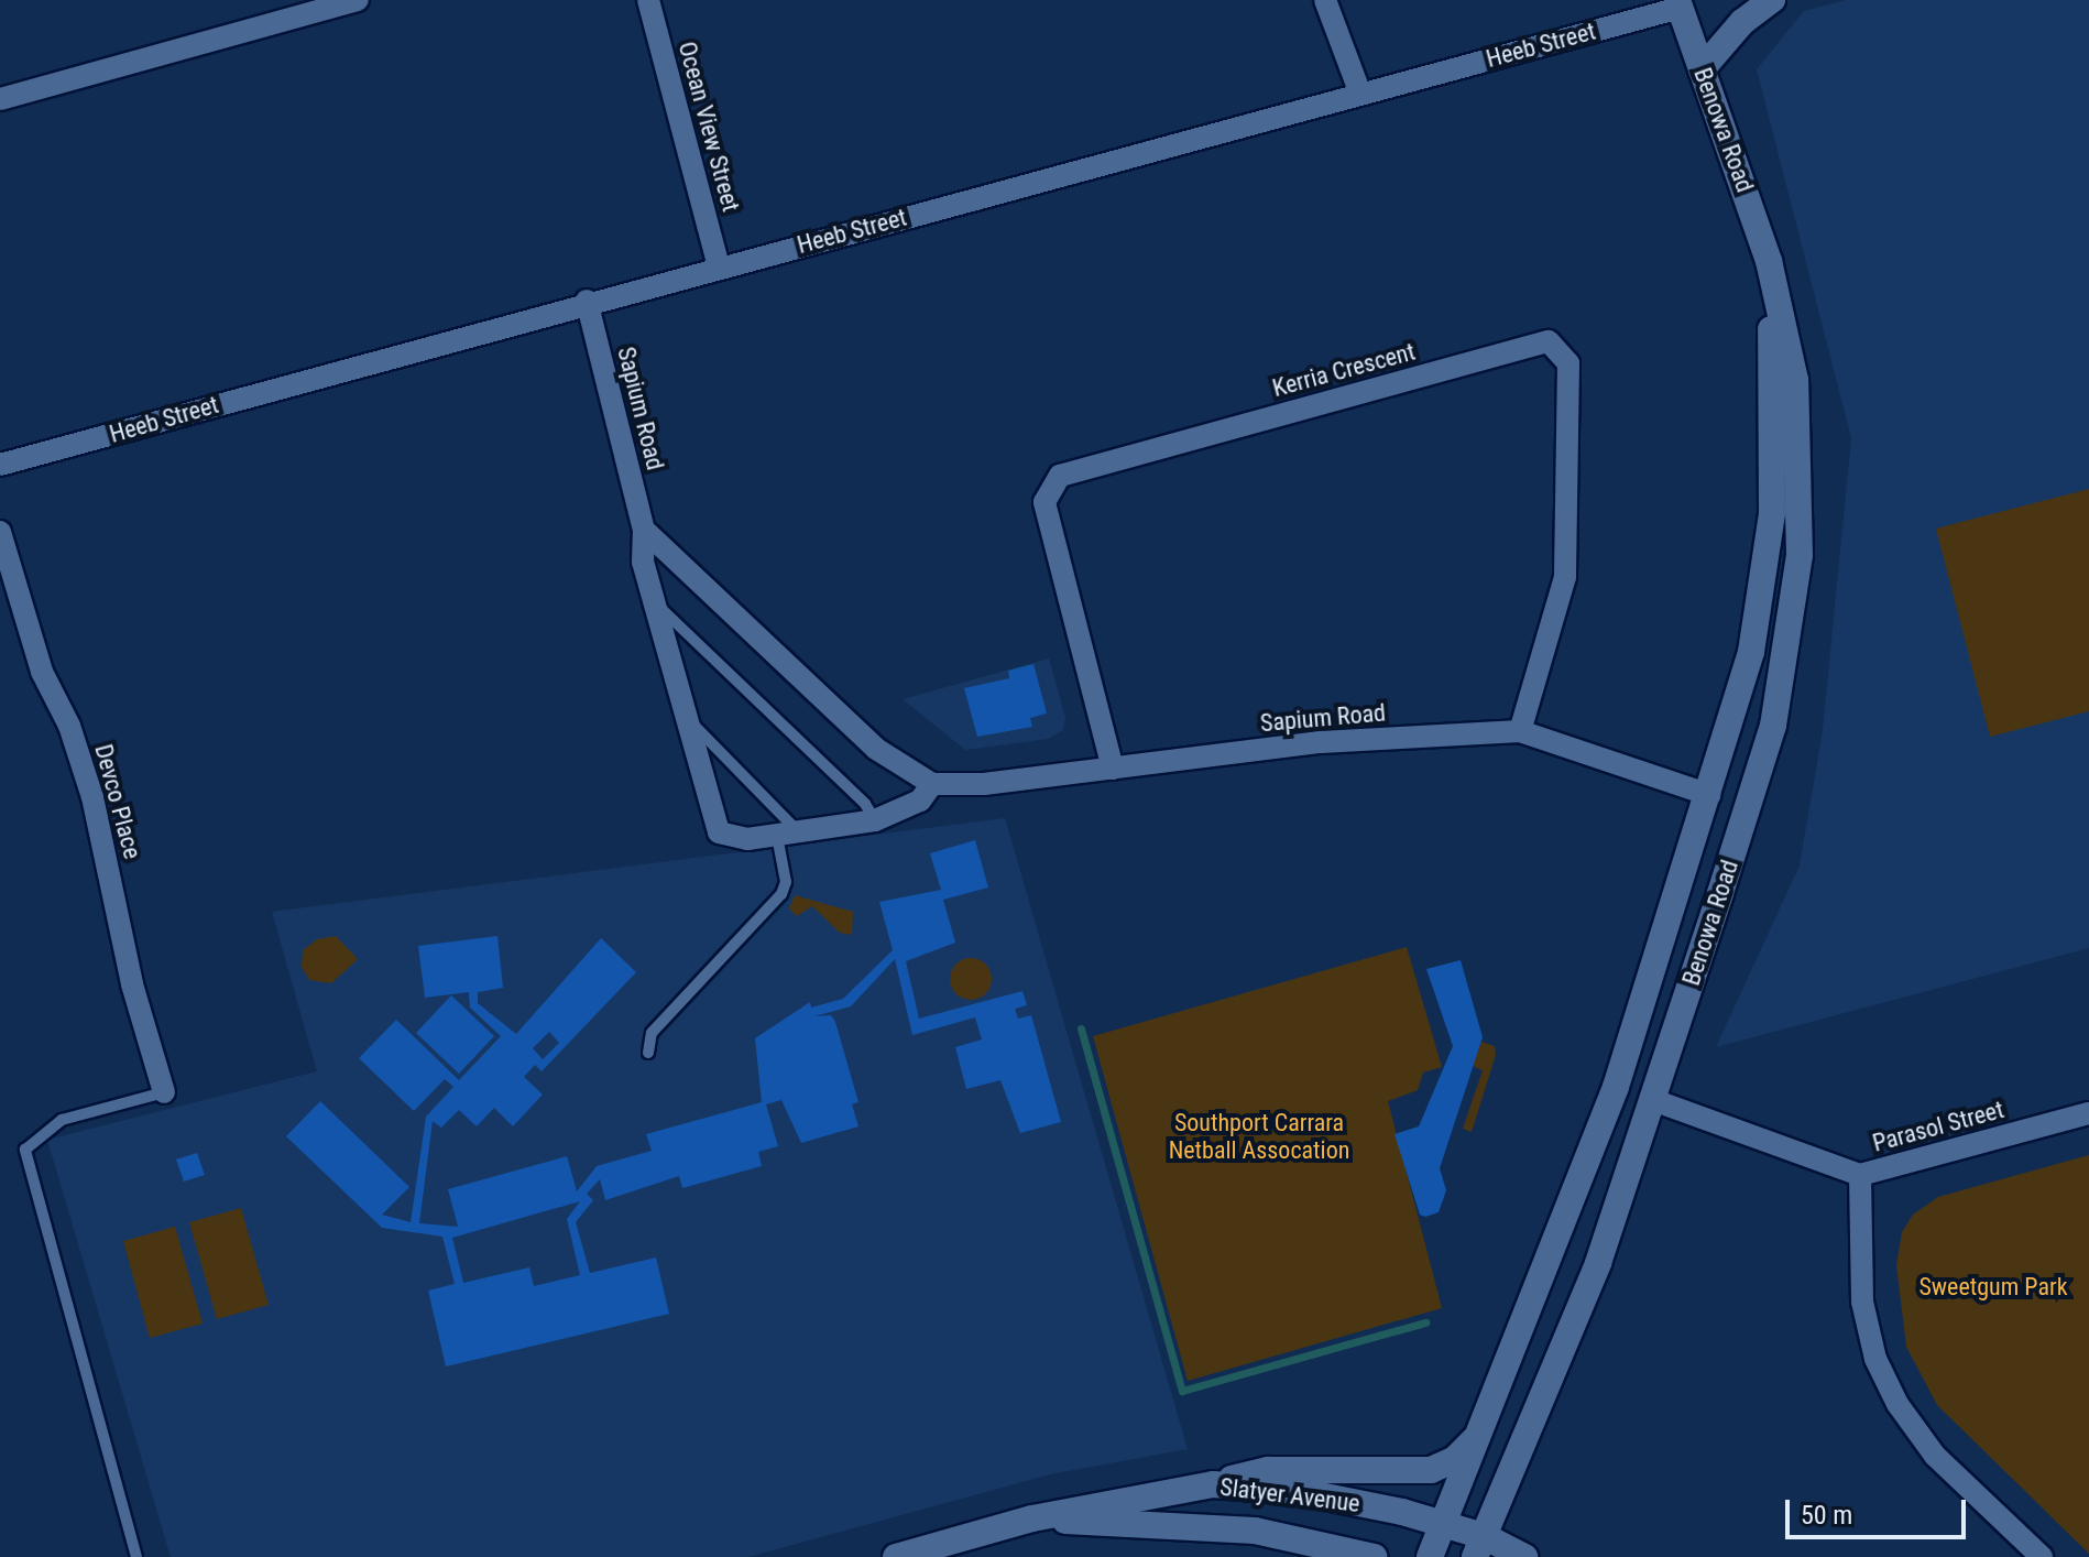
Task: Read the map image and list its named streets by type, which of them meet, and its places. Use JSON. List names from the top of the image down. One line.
{"streets":{"main road":["Benowa Road","Slatyer Avenue"],"street":["Heeb Street","Ocean View Street","Kerria Crescent","Sapium Road","Devco Place","Parasol Street"]},"crossings":[["Heeb Street","Ocean View Street"],["Heeb Street","Benowa Road"],["Heeb Street","Sapium Road"],["Benowa Road","Sapium Road"],["Benowa Road","Parasol Street"],["Benowa Road","Slatyer Avenue"],["Kerria Crescent","Sapium Road"]],"parks":["Southport Carrara Netball Assocation","Sweetgum Park"],"scale_bar":"50 m"}
